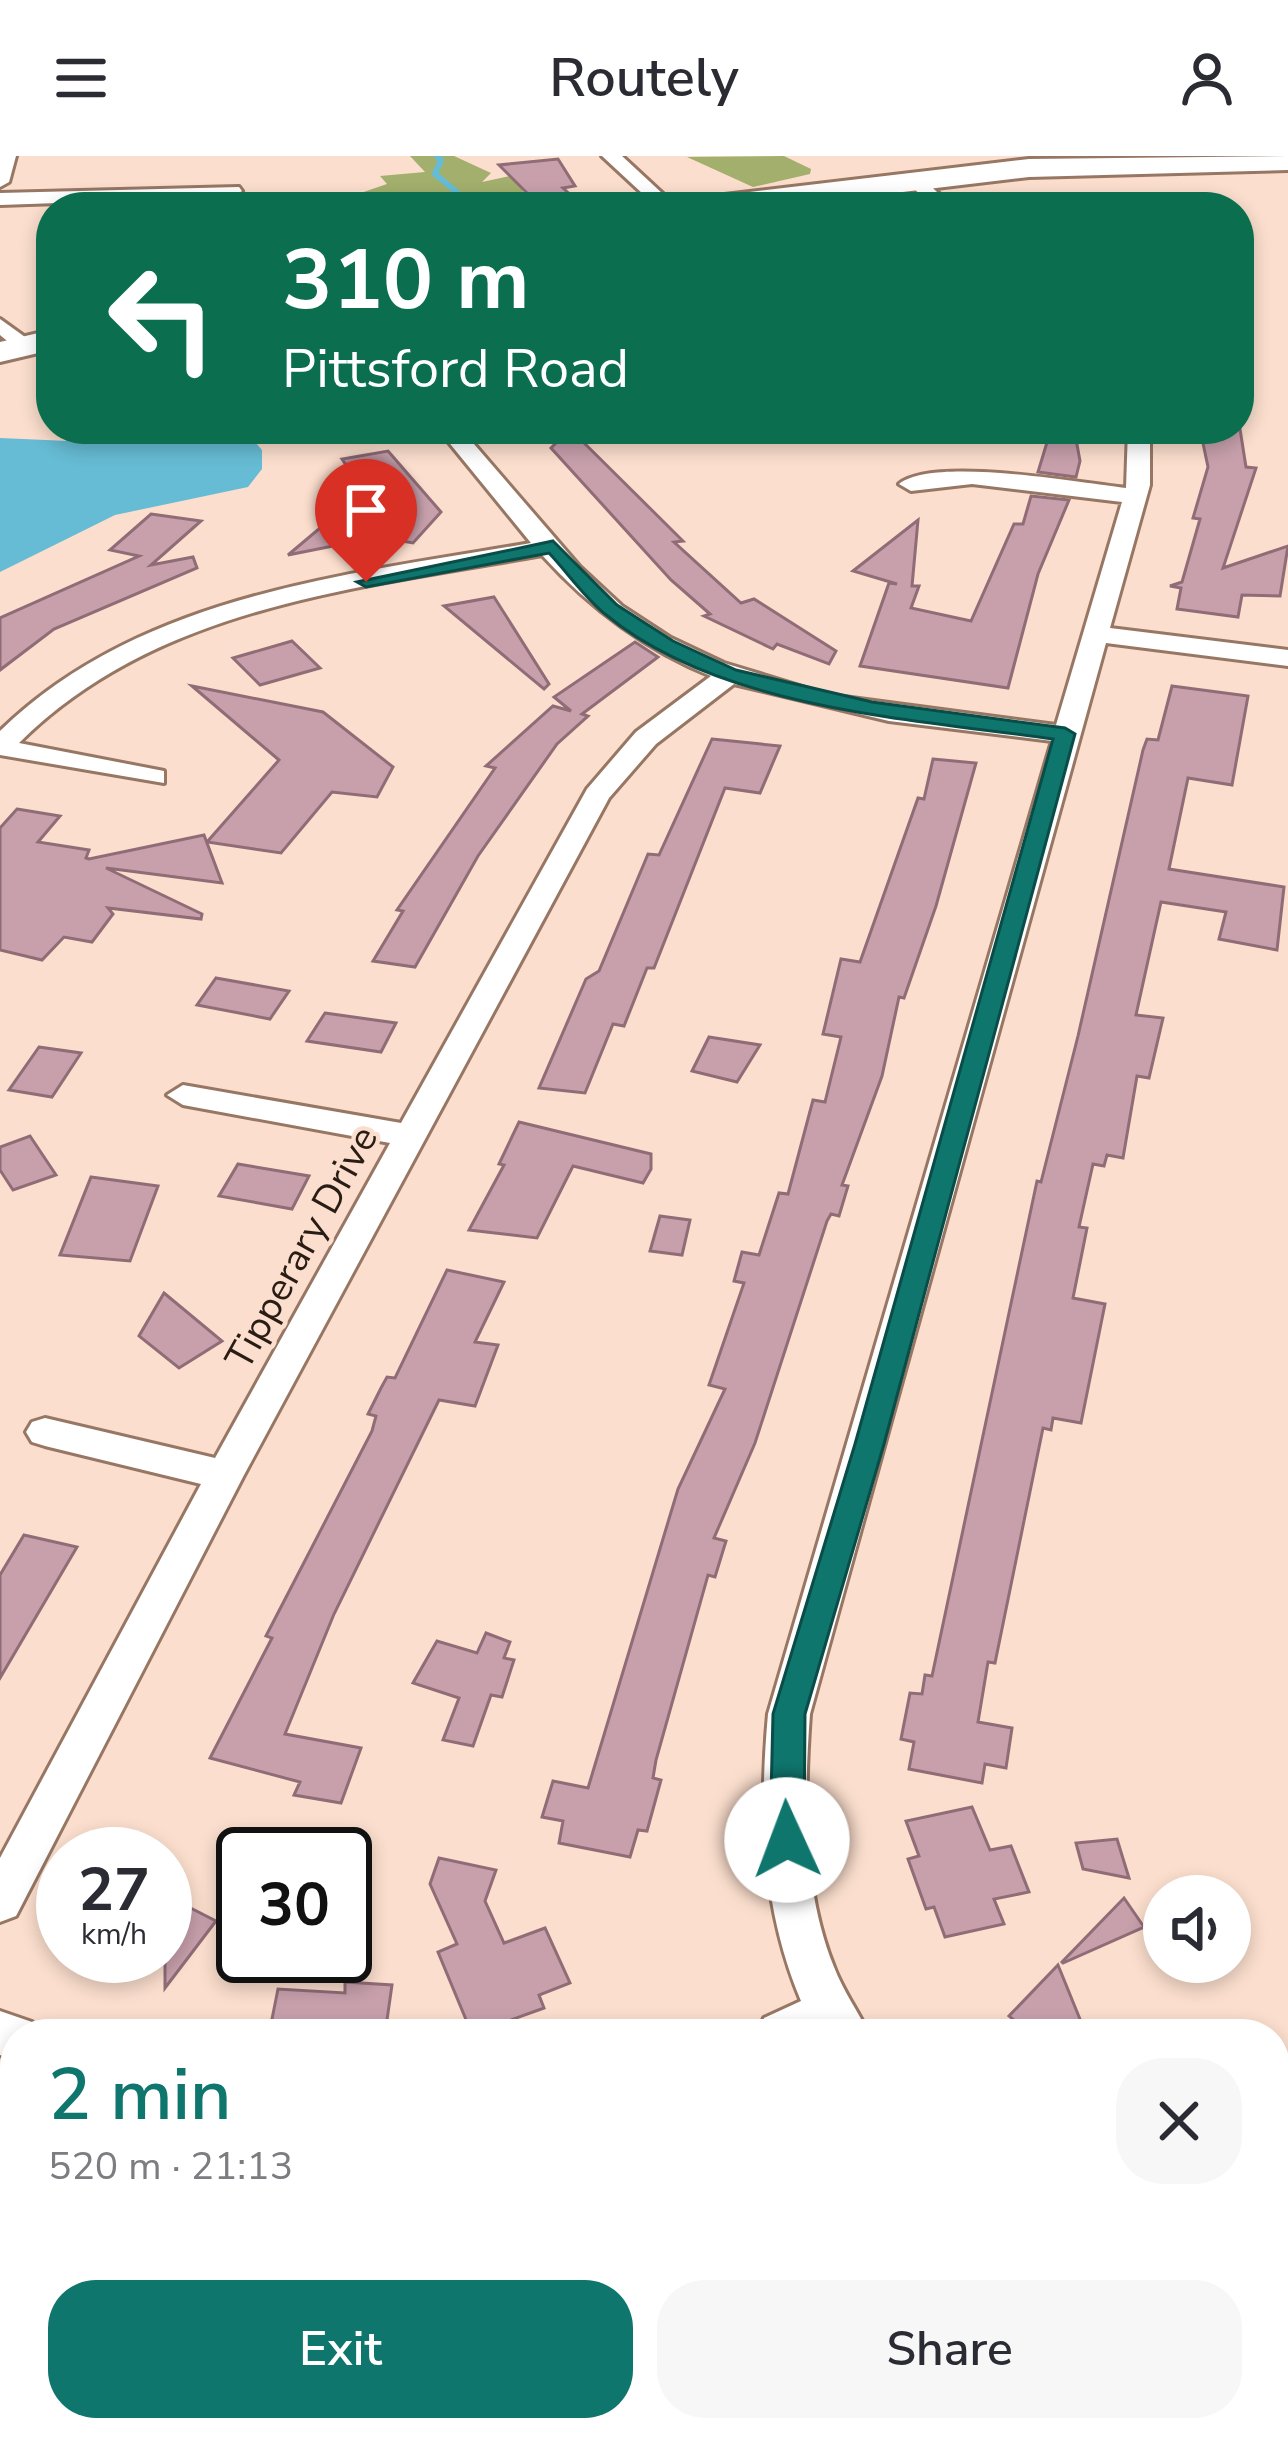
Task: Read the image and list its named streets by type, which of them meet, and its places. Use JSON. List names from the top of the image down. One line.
{"streets":{"street":["Tipperary Drive"]},"page":{"header":"Routely","turn":["310 m","Pittsford Road"],"speed":"27 km/h","limit":"30","heading":["2 min","520 m · 21:13"],"buttons":["Exit","Share"]}}
